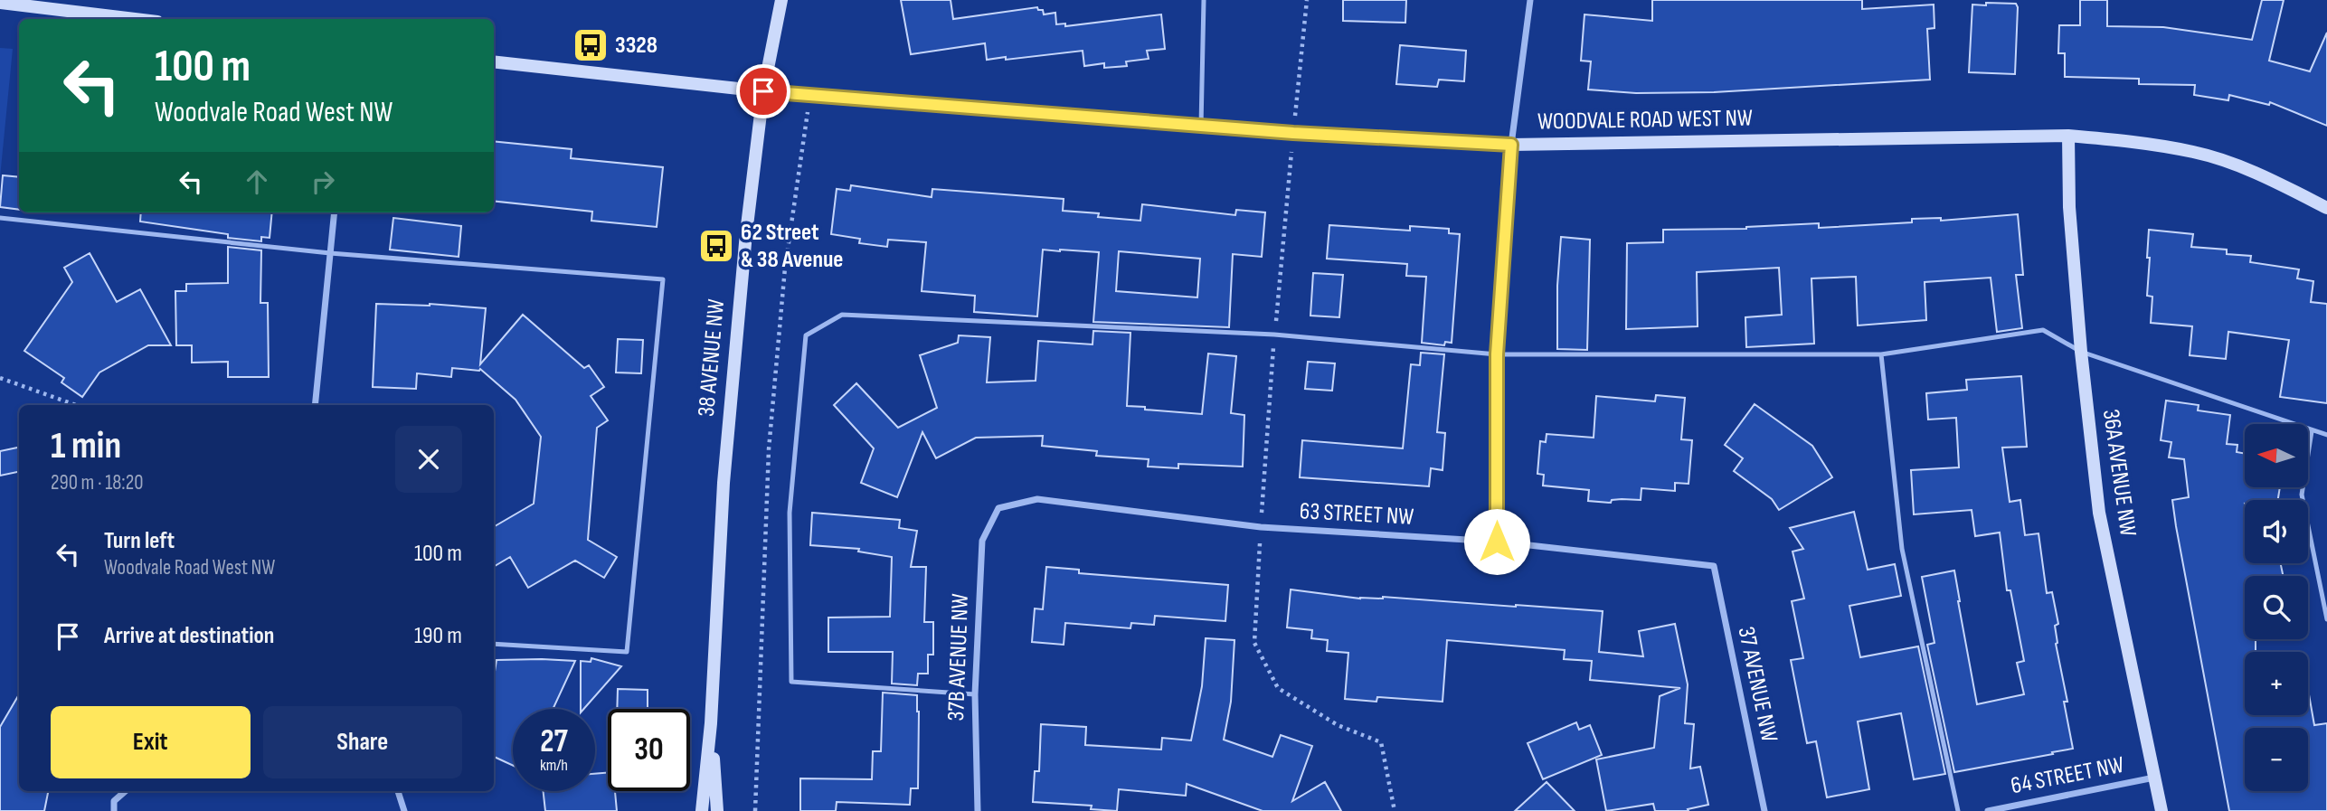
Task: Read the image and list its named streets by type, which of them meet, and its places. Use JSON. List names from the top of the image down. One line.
{"streets":{"street":["WOODVALE ROAD WEST NW","38 AVENUE NW","36A AVENUE NW","63 STREET NW","37B AVENUE NW","37 AVENUE NW","64 STREET NW"]},"crossings":[["WOODVALE ROAD WEST NW","38 AVENUE NW"],["WOODVALE ROAD WEST NW","36A AVENUE NW"],["36A AVENUE NW","64 STREET NW"],["63 STREET NW","37B AVENUE NW"],["63 STREET NW","37 AVENUE NW"]],"places":{"bus stop":["3328","62 Street & 38 Avenue"]},"north":"left","page":{"turn":["100 m","Woodvale Road West NW"],"heading":["1 min","290 m · 18:20"],"map_buttons":["+","−"],"list":[{"name":"Turn left","note":"Woodvale Road West NW","value":"100 m"},{"name":"Arrive at destination","value":"190 m"}],"buttons":["Exit","Share"],"speed":"27 km/h","limit":"30"}}
